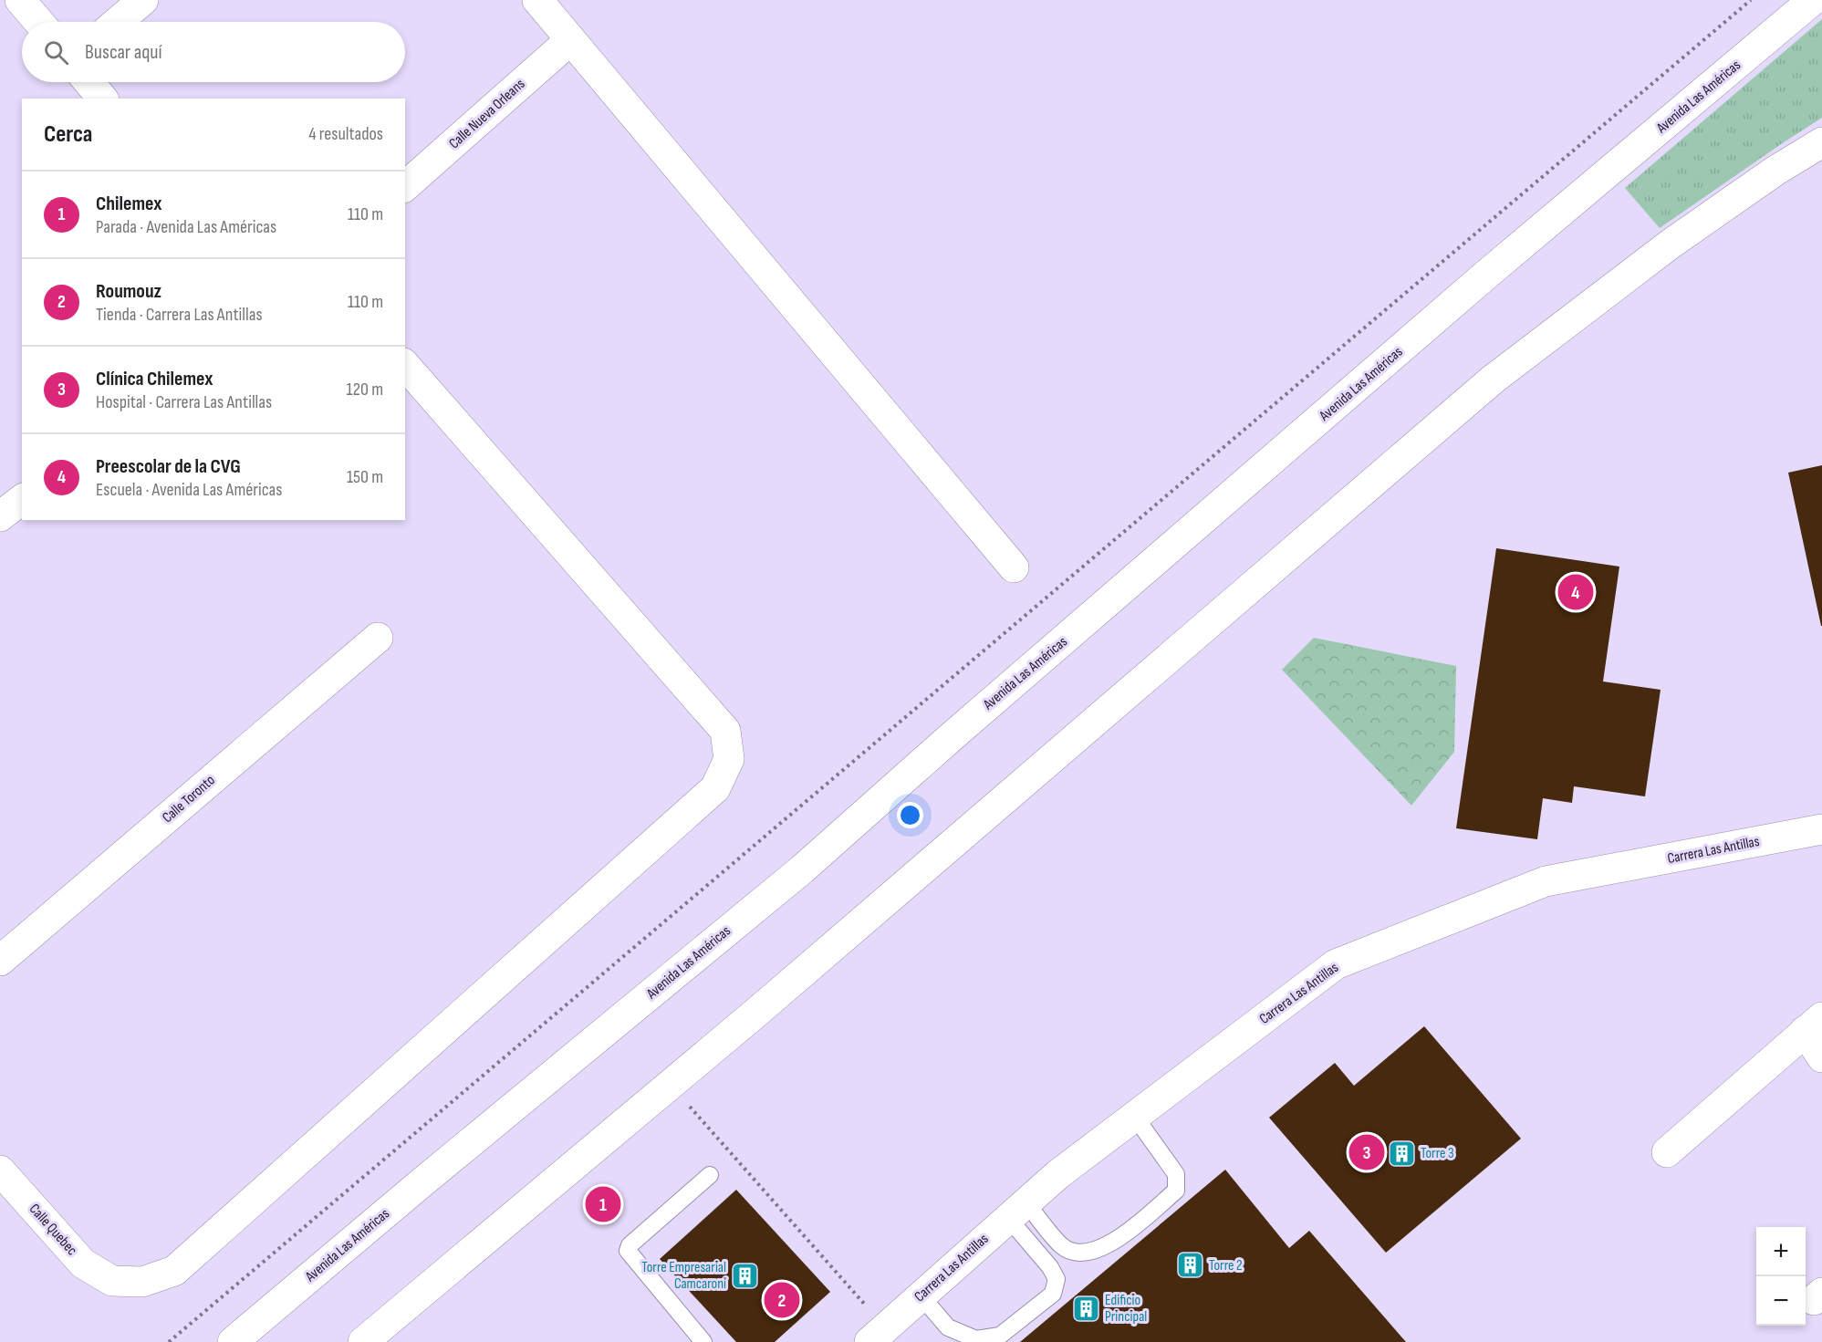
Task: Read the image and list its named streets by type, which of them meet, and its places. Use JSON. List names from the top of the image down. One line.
{"streets":{"street":["Avenida Las Américas","Calle Nueva Orleans","Calle Toronto","Carrera Las Antillas","Calle Quebec"]},"places":{"building":["Torre 3","Torre 2","Torre Empresarial Camcaroní","Edificio Principal"]},"page":{"search":"Buscar aquí","heading":["Cerca","4 resultados"],"list":[{"mark":"1","name":"Chilemex","note":"Parada · Avenida Las Américas","value":"110 m"},{"mark":"2","name":"Roumouz","note":"Tienda · Carrera Las Antillas","value":"110 m"},{"mark":"3","name":"Clínica Chilemex","note":"Hospital · Carrera Las Antillas","value":"120 m"},{"mark":"4","name":"Preescolar de la CVG","note":"Escuela · Avenida Las Américas","value":"150 m"}],"pins":["4","3","1","2"],"map_buttons":["+","−"]}}
